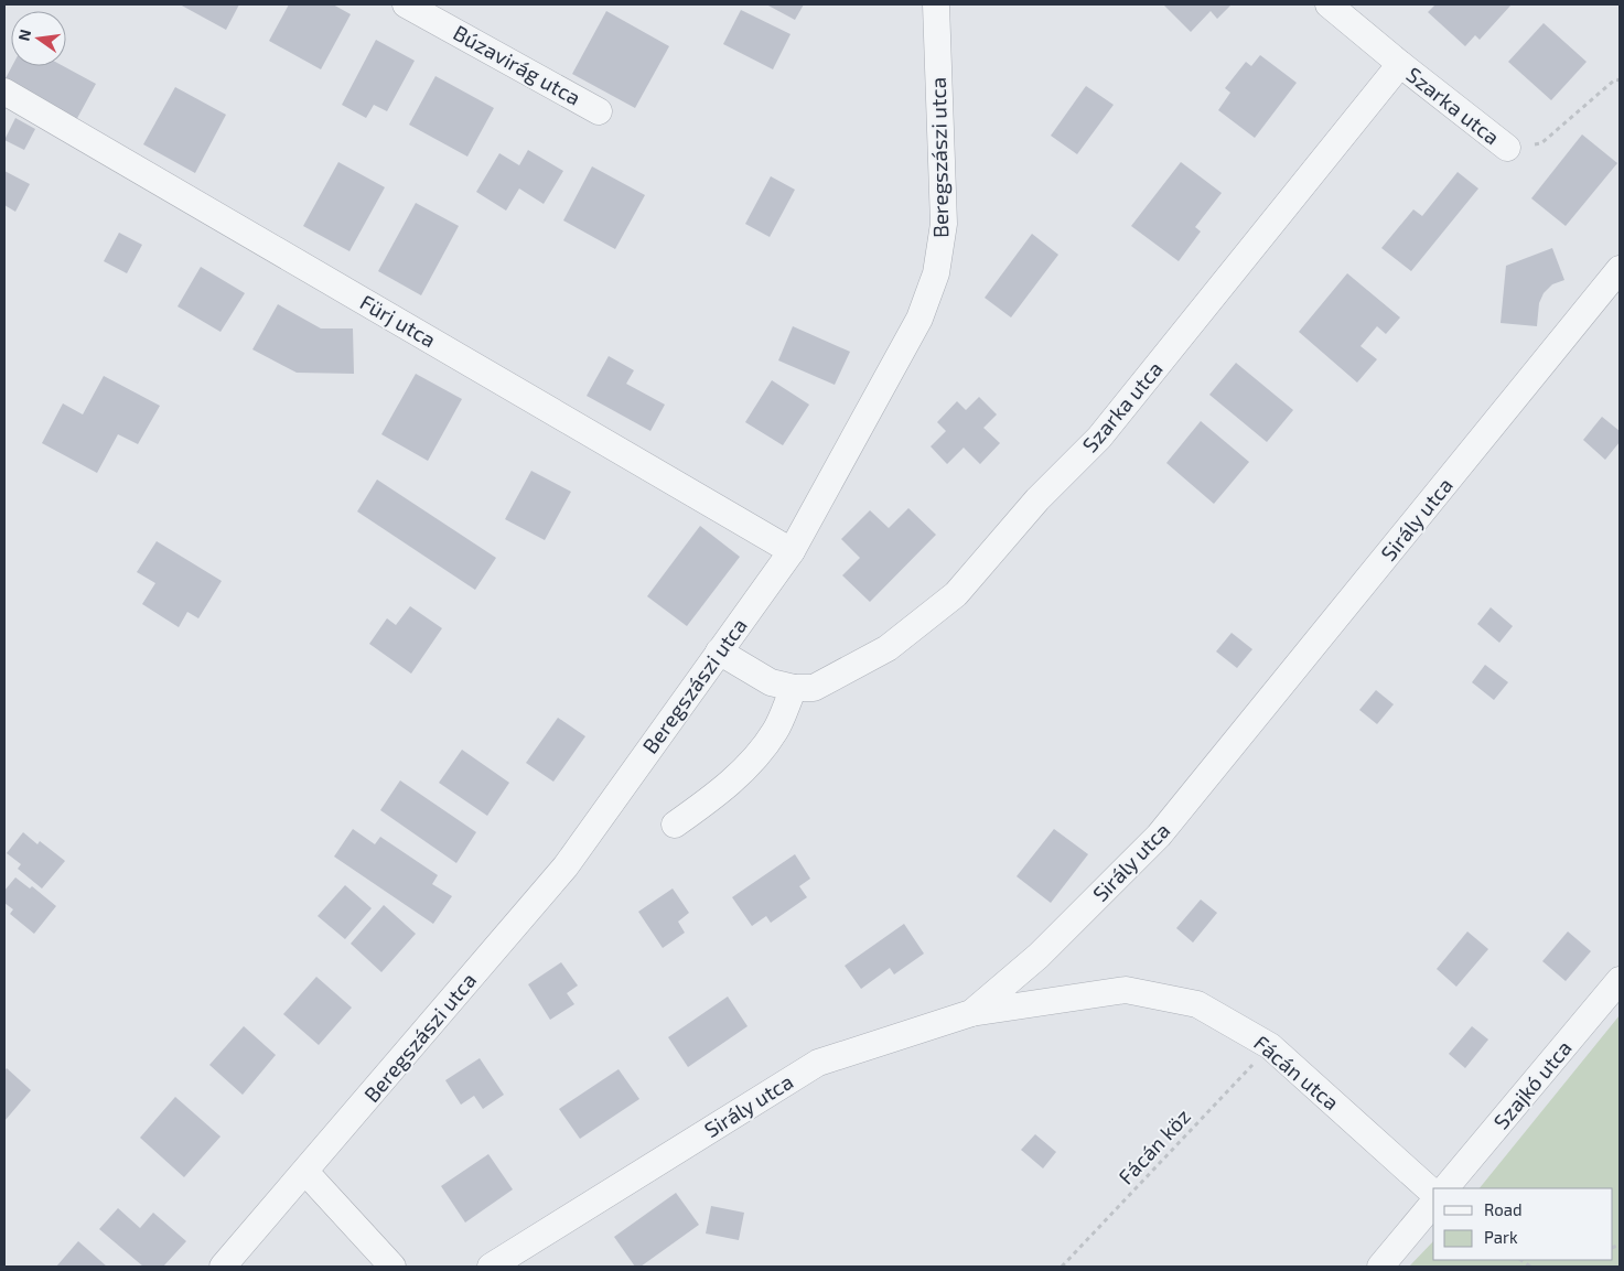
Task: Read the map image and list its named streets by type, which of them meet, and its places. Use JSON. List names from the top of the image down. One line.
{"streets":{"street":["Búzavirág utca","Szarka utca","Beregszászi utca","Fürj utca","Sirály utca","Fácán utca","Szajkó utca"],"path":["Fácán köz"]},"crossings":[["Szarka utca","Beregszászi utca"],["Beregszászi utca","Fürj utca"],["Sirály utca","Fácán utca"],["Fácán utca","Fácán köz"]],"legend":["Road","Park"],"north":"left"}
